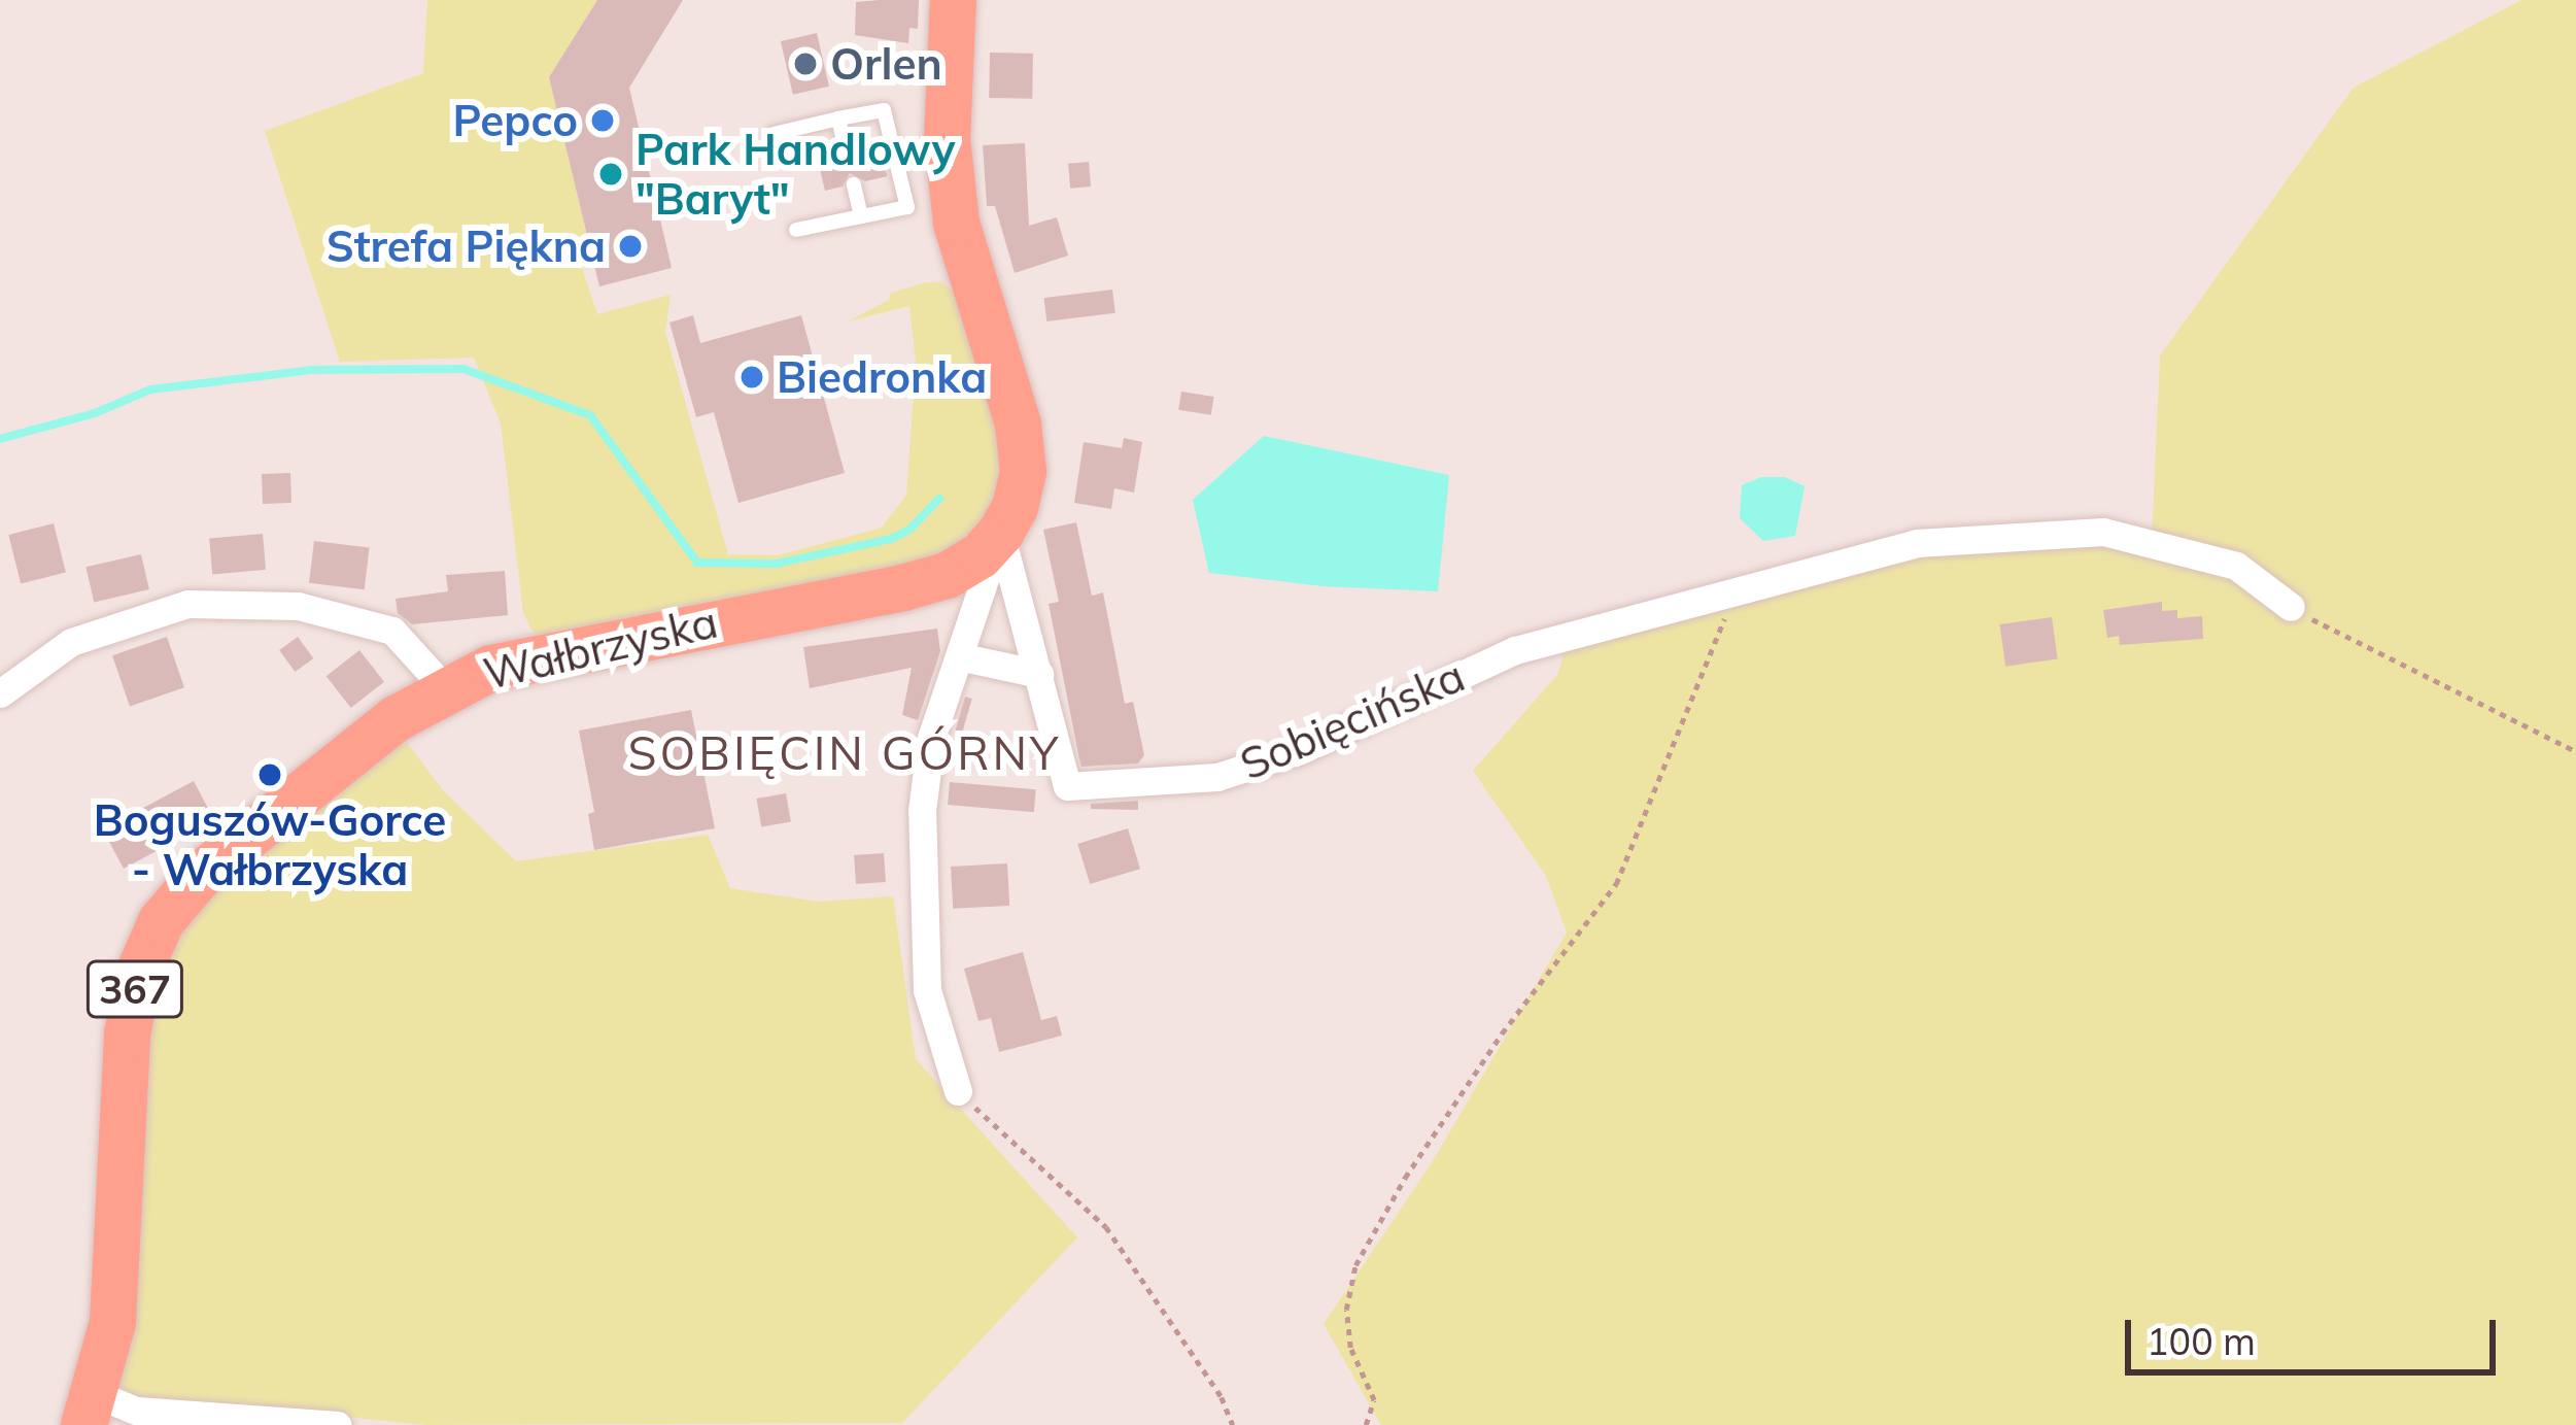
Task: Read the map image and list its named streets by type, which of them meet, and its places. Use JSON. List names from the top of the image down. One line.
{"streets":{"main road":["Wałbrzyska","367"],"street":["Sobięcińska"]},"crossings":[["Wałbrzyska","Sobięcińska"]],"districts":["SOBIĘCIN GÓRNY"],"places":["Orlen","Pepco","Park Handlowy \"Baryt\"","Strefa Piękna","Biedronka","Boguszów-Gorce - Wałbrzyska"],"scale_bar":"100 m"}
